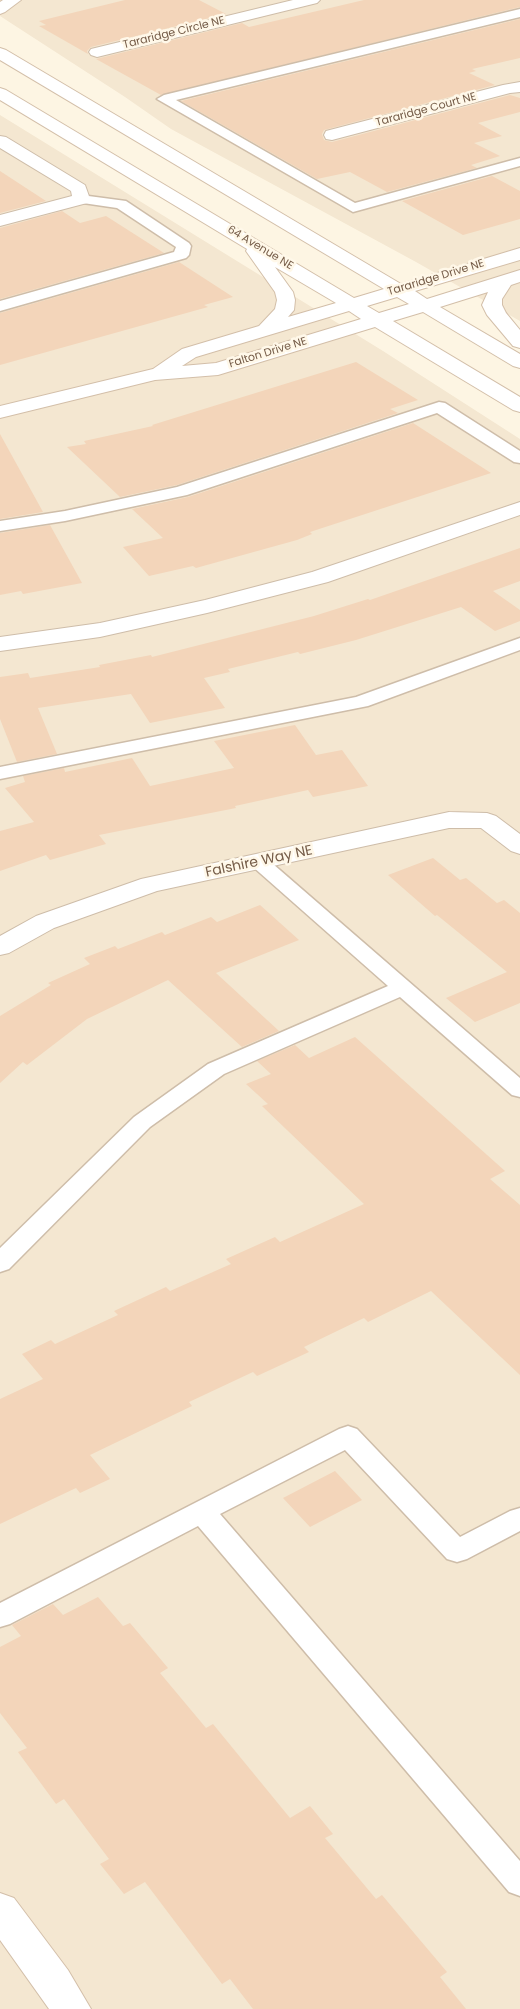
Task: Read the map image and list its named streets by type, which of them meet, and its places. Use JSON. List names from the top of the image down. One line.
{"streets":{"street":["Tararidge Circle NE","Tararidge Court NE","64 Avenue NE","Tararidge Drive NE","Falton Drive NE","Falshire Way NE"]},"crossings":[["64 Avenue NE","Tararidge Drive NE"],["64 Avenue NE","Falton Drive NE"],["Tararidge Drive NE","Falton Drive NE"]]}
